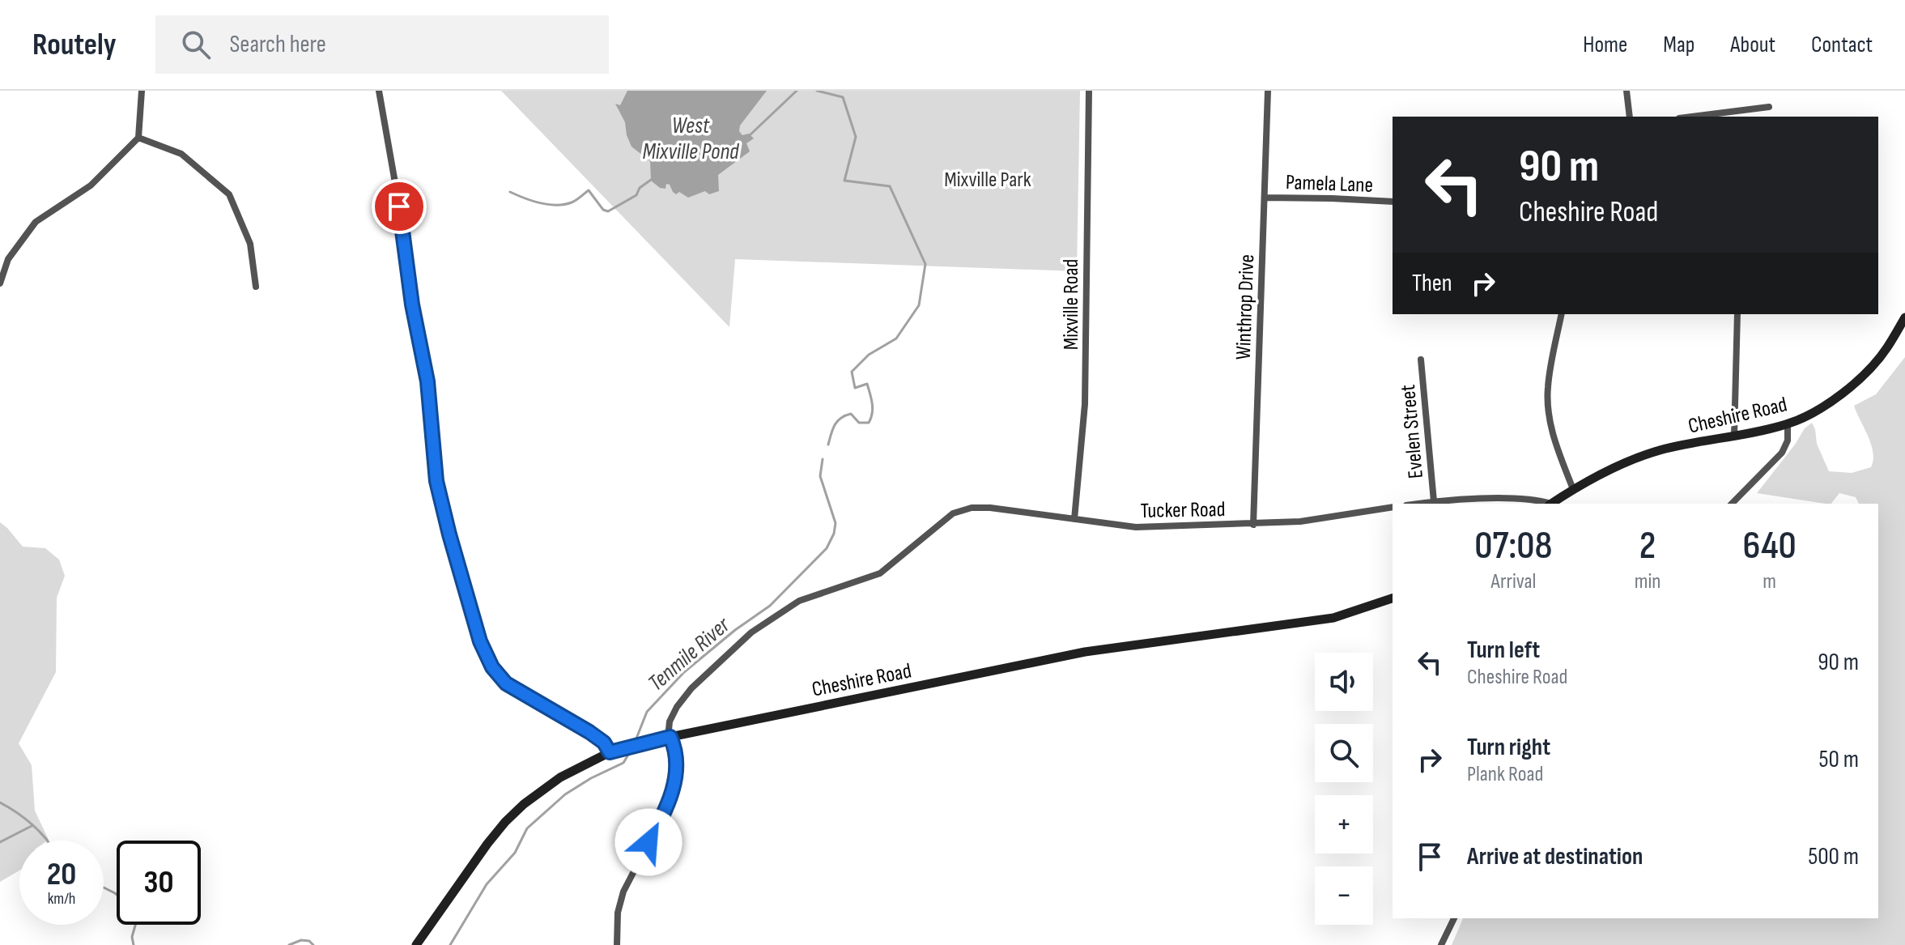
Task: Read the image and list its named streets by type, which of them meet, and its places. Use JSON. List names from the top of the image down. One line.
{"streets":{"main road":["Cheshire Road"],"street":["Pamela Lane","Mixville Road","Winthrop Drive","Evelen Street","Tucker Road"]},"crossings":[["Pamela Lane","Winthrop Drive"],["Mixville Road","Tucker Road"],["Winthrop Drive","Tucker Road"],["Cheshire Road","Tucker Road"]],"water":["West Mixville Pond","Tenmile River"],"parks":["Mixville Park"],"page":{"header":"Routely","search":"Search here","nav":["Home","Map","About","Contact"],"turn":["90 m","Cheshire Road"],"then":"Then","eta":["07:08","Arrival","2","min","640","m"],"list":[{"name":"Turn left","note":"Cheshire Road","value":"90 m"},{"name":"Turn right","note":"Plank Road","value":"50 m"},{"name":"Arrive at destination","value":"500 m"}],"map_buttons":["+","−"],"speed":"20 km/h","limit":"30"}}
